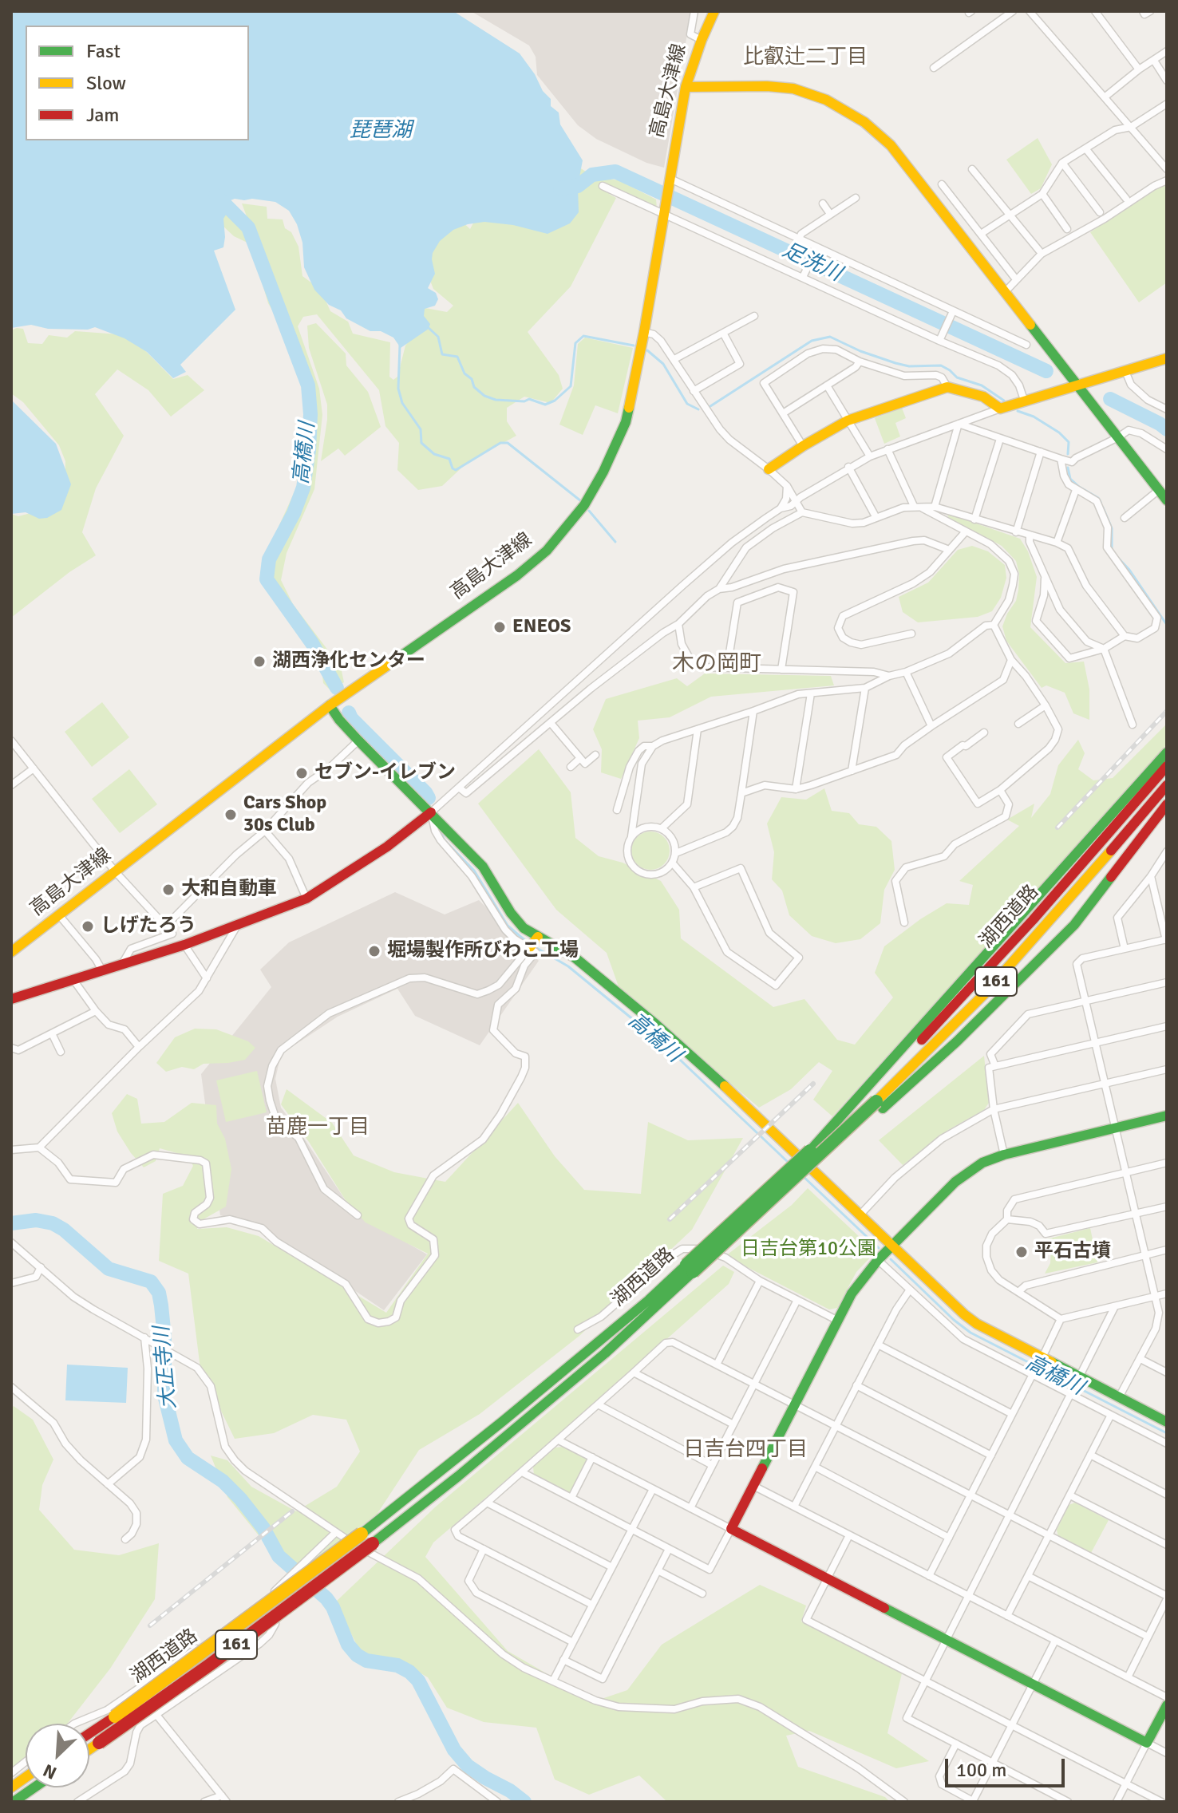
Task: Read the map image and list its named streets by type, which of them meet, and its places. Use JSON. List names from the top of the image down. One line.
{"streets":{"main road":["高島大津線","湖西道路","161"]},"districts":["比叡辻二丁目","木の岡町","苗鹿一丁目","日吉台四丁目"],"water":["琵琶湖","足洗川","高橋川","大正寺川"],"parks":["日吉台第10公園"],"places":["ENEOS","湖西浄化センター","セブン-イレブン","Cars Shop 30s Club","大和自動車","しげたろう","堀場製作所びわこ工場","平石古墳"],"legend":["Fast","Slow","Jam"],"scale_bar":"100 m","north":"bottom left"}
